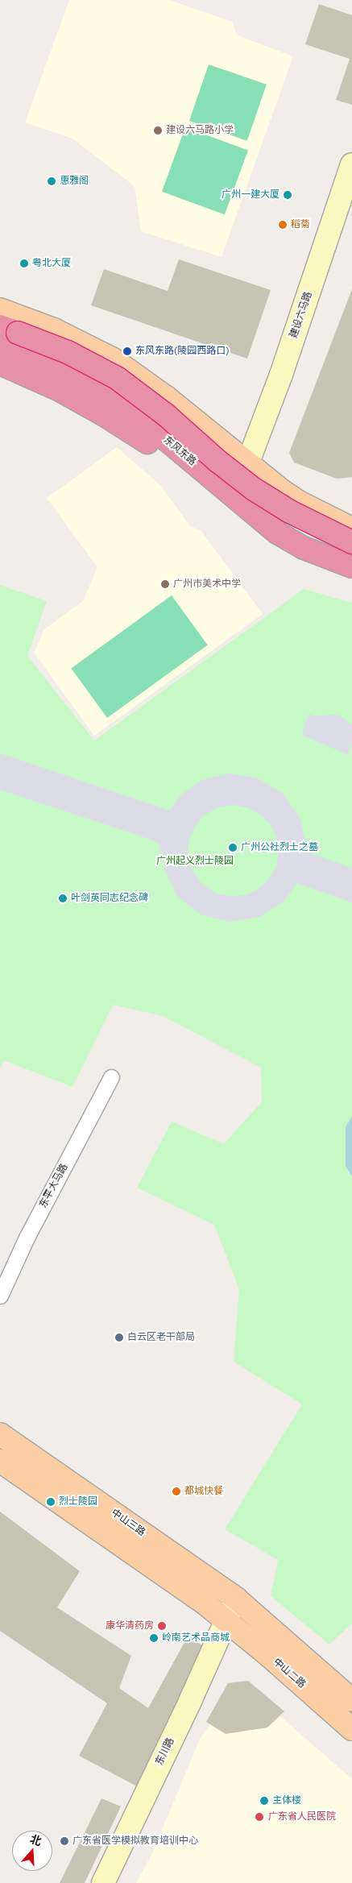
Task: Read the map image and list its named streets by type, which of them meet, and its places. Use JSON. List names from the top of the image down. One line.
{"streets":{"highway":["东风东路"],"main road":["中山三路","中山二路"],"street":["建设六马路","东平大马路","东川路"]},"crossings":[["中山三路","东川路"],["中山二路","东川路"]],"parks":["广州起义烈士陵园"],"places":["建设六马路小学","惠雅阁","广州一建大厦","稻菊","粤北大厦","东风东路(陵园西路口)","广州市美术中学","广州公社烈士之墓","叶剑英同志纪念碑","白云区老干部局","都城快餐","烈士陵园","康华清药房","岭南艺术品商城","主体楼","广东省人民医院","广东省医学模拟教育培训中心"],"north":"top"}
